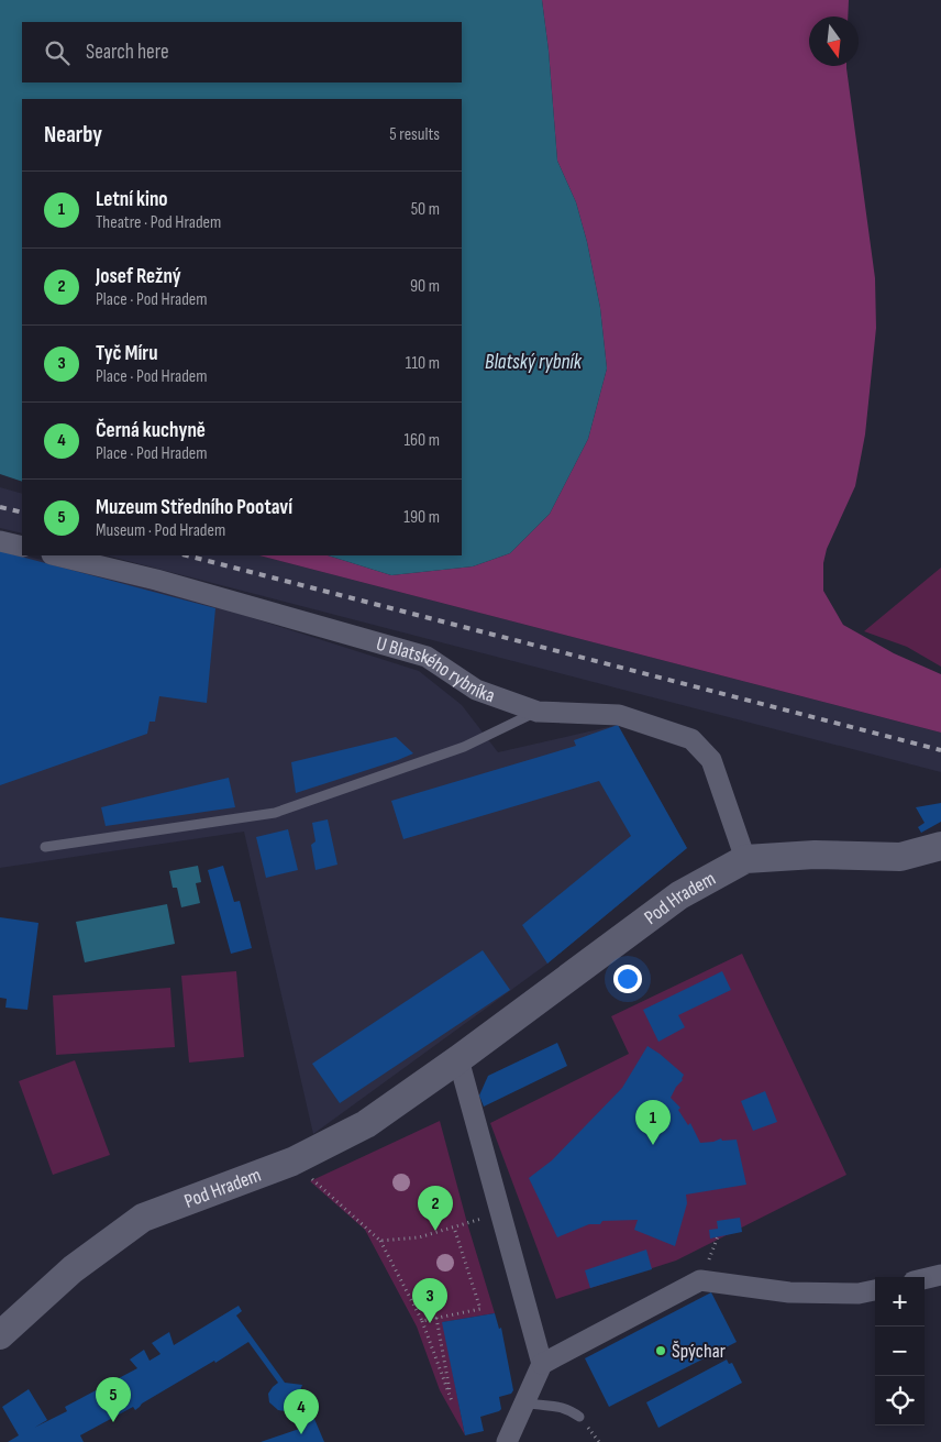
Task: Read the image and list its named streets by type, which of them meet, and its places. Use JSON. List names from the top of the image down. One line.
{"streets":{"street":["U Blatského rybníka","Pod Hradem"]},"crossings":[["U Blatského rybníka","Pod Hradem"]],"water":["Blatský rybník"],"places":["Špýchar"],"north":"bottom","page":{"search":"Search here","heading":["Nearby","5 results"],"list":[{"mark":"1","name":"Letní kino","note":"Theatre · Pod Hradem","value":"50 m"},{"mark":"2","name":"Josef Režný","note":"Place · Pod Hradem","value":"90 m"},{"mark":"3","name":"Tyč Míru","note":"Place · Pod Hradem","value":"110 m"},{"mark":"4","name":"Černá kuchyně","note":"Place · Pod Hradem","value":"160 m"},{"mark":"5","name":"Muzeum Středního Pootaví","note":"Museum · Pod Hradem","value":"190 m"}],"pins":["1","2","3","5","4"],"map_buttons":["+","−"]}}
